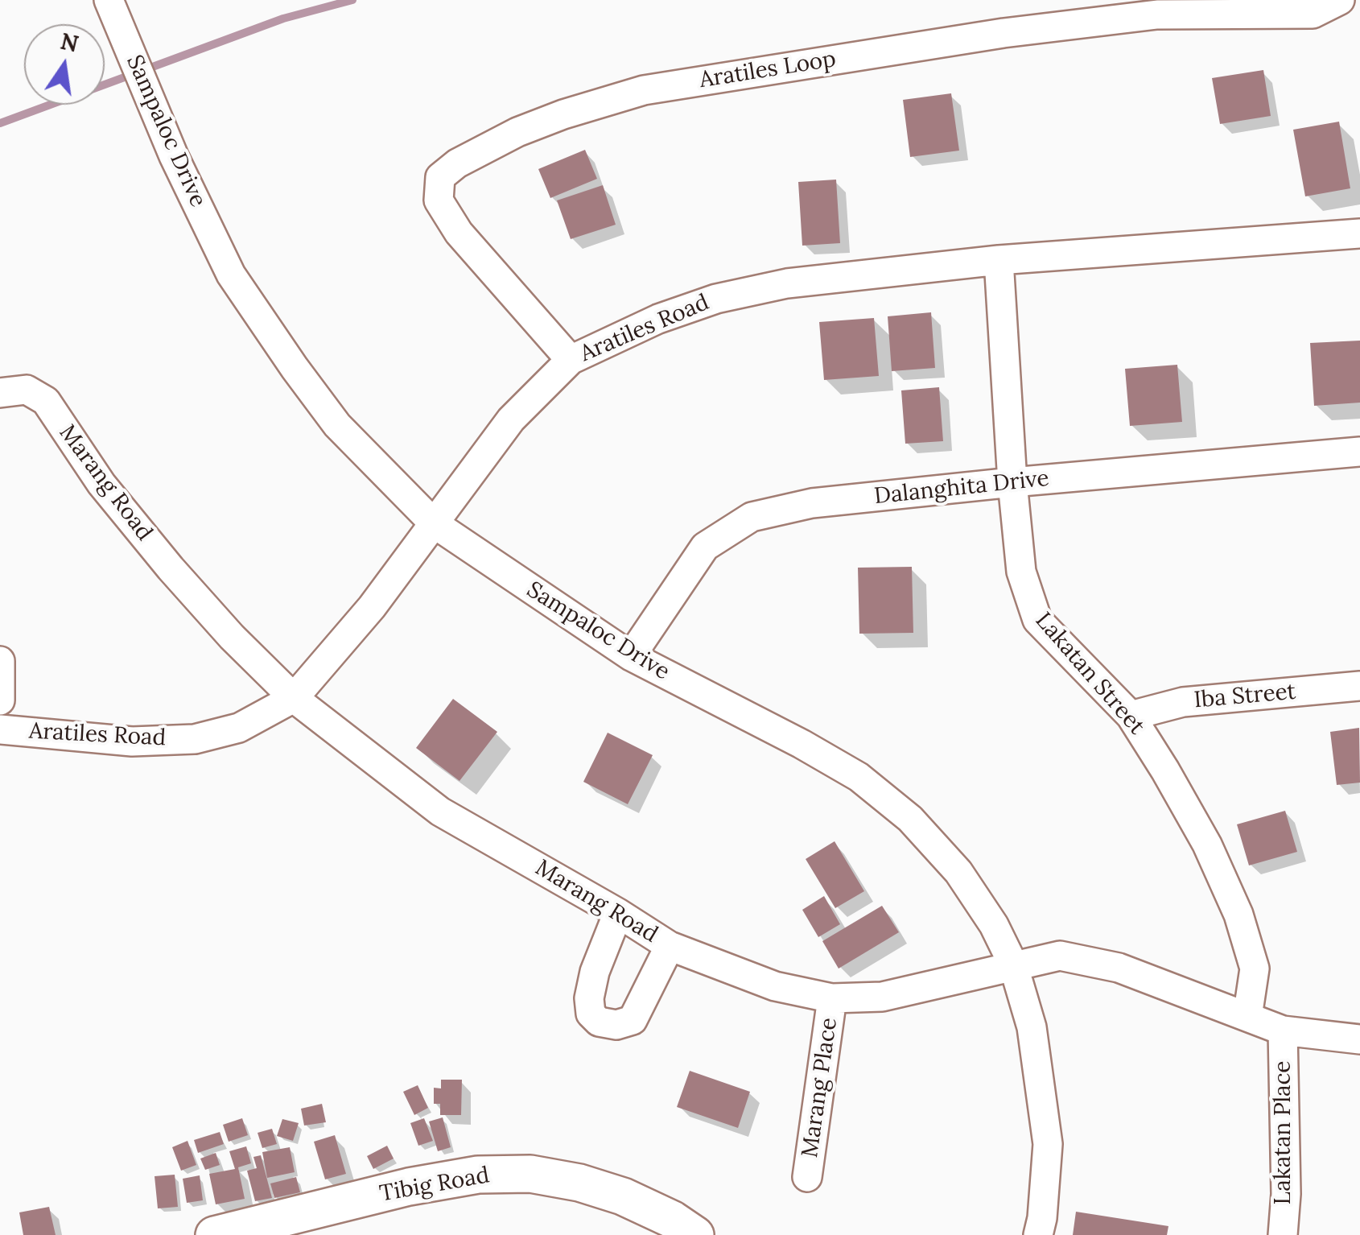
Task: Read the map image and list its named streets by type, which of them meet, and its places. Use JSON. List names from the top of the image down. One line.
{"streets":{"main road":["Tibig Road"],"street":["Aratiles Loop","Sampaloc Drive","Aratiles Road","Marang Road","Dalanghita Drive","Lakatan Street","Iba Street","Marang Place","Lakatan Place"]},"crossings":[["Aratiles Loop","Aratiles Road"],["Sampaloc Drive","Aratiles Road"],["Sampaloc Drive","Marang Road"],["Sampaloc Drive","Dalanghita Drive"],["Aratiles Road","Marang Road"],["Aratiles Road","Lakatan Street"],["Marang Road","Lakatan Street"],["Marang Road","Marang Place"],["Marang Road","Lakatan Place"],["Dalanghita Drive","Lakatan Street"],["Lakatan Street","Iba Street"]],"north":"top"}
